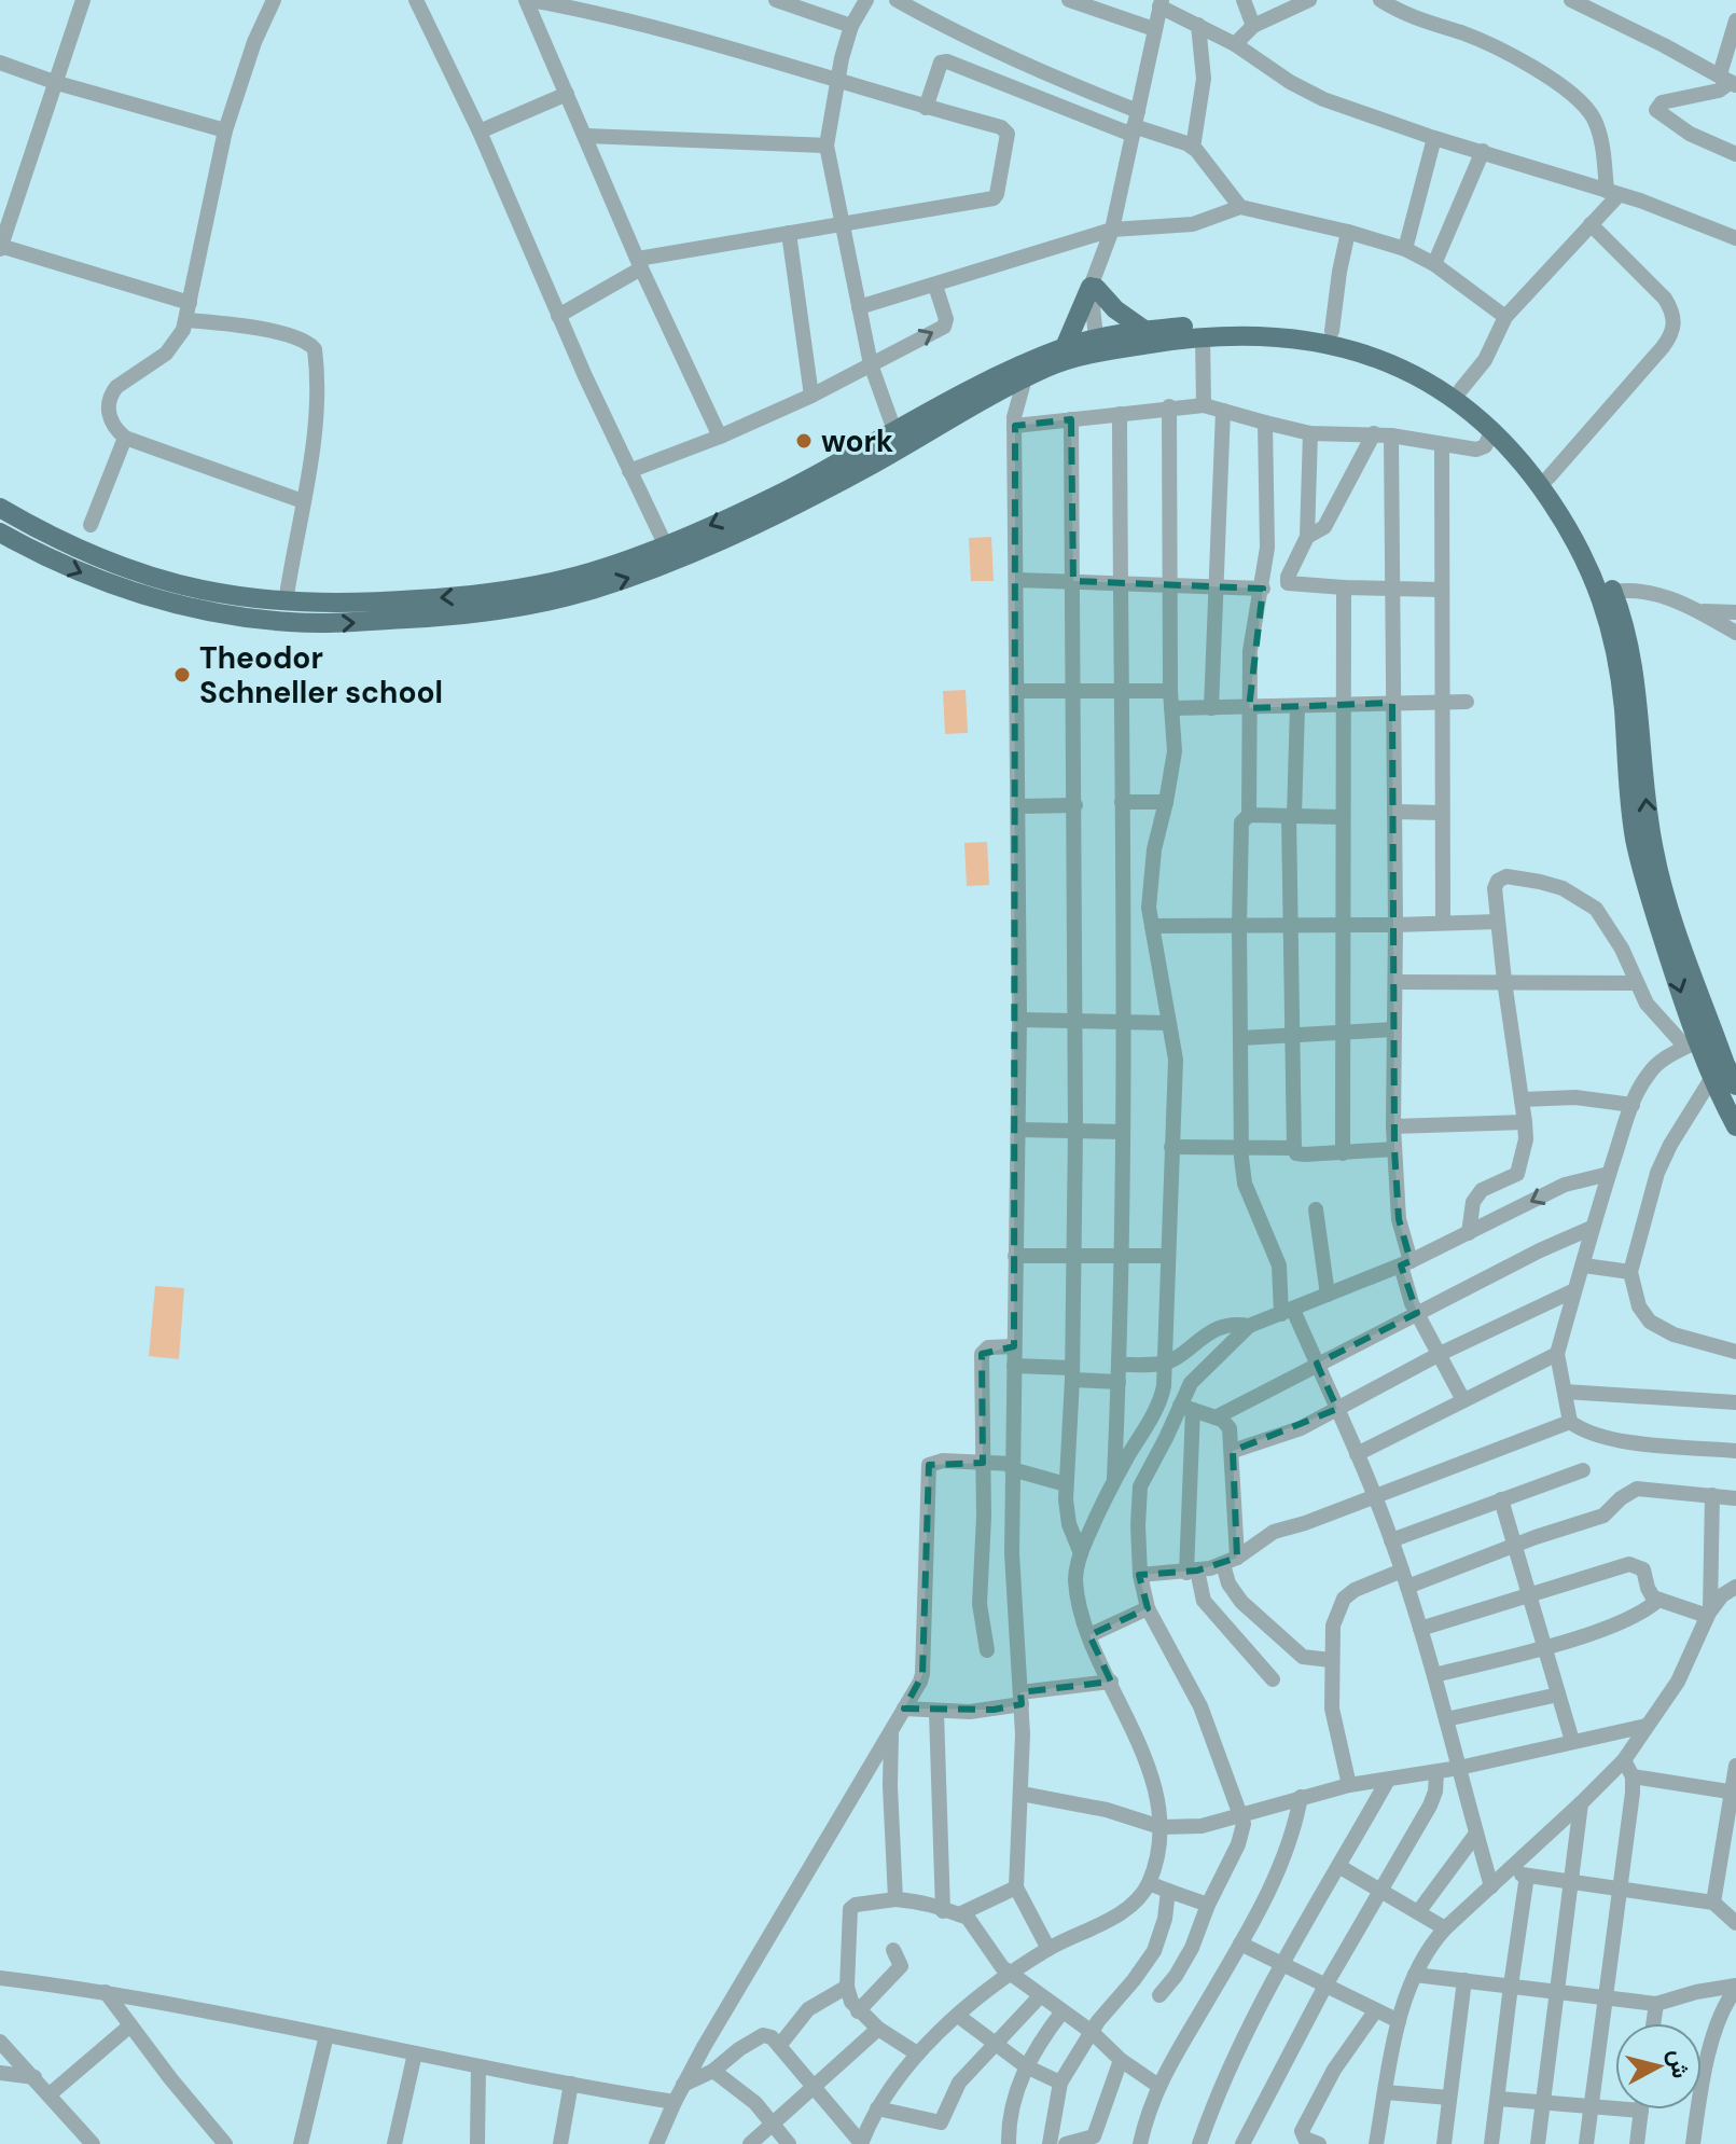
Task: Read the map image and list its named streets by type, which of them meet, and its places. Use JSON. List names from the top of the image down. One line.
{"places":["work","Theodor Schneller school"],"north":"right"}
